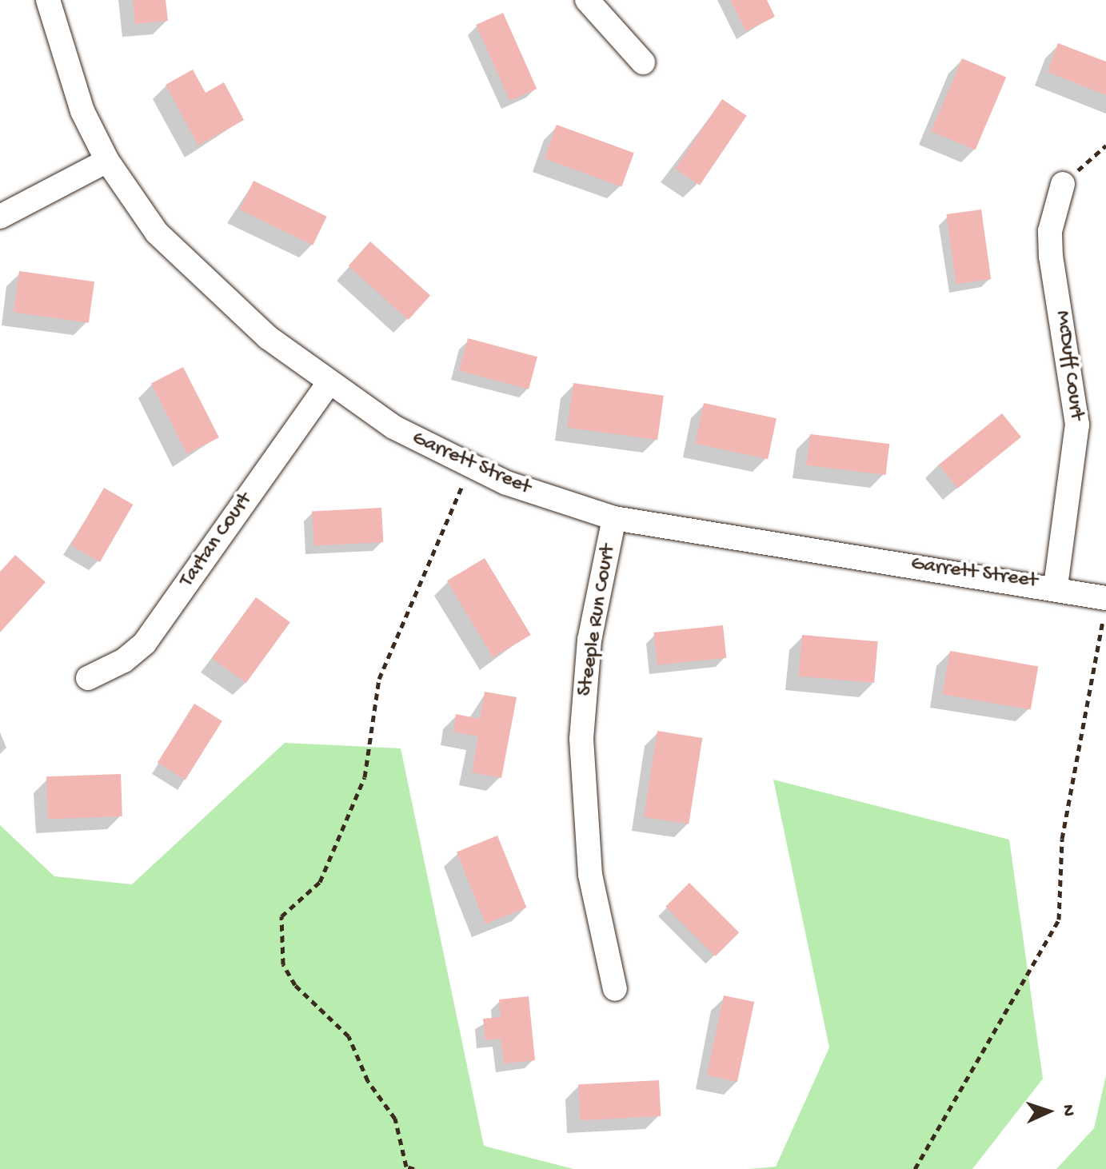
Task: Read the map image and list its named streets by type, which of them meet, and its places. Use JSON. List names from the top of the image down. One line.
{"streets":{"street":["McDuff Court","Garrett Street","Tartan Court","Steeple Run Court"]},"crossings":[["McDuff Court","Garrett Street"],["Garrett Street","Tartan Court"],["Garrett Street","Steeple Run Court"]],"north":"right"}
